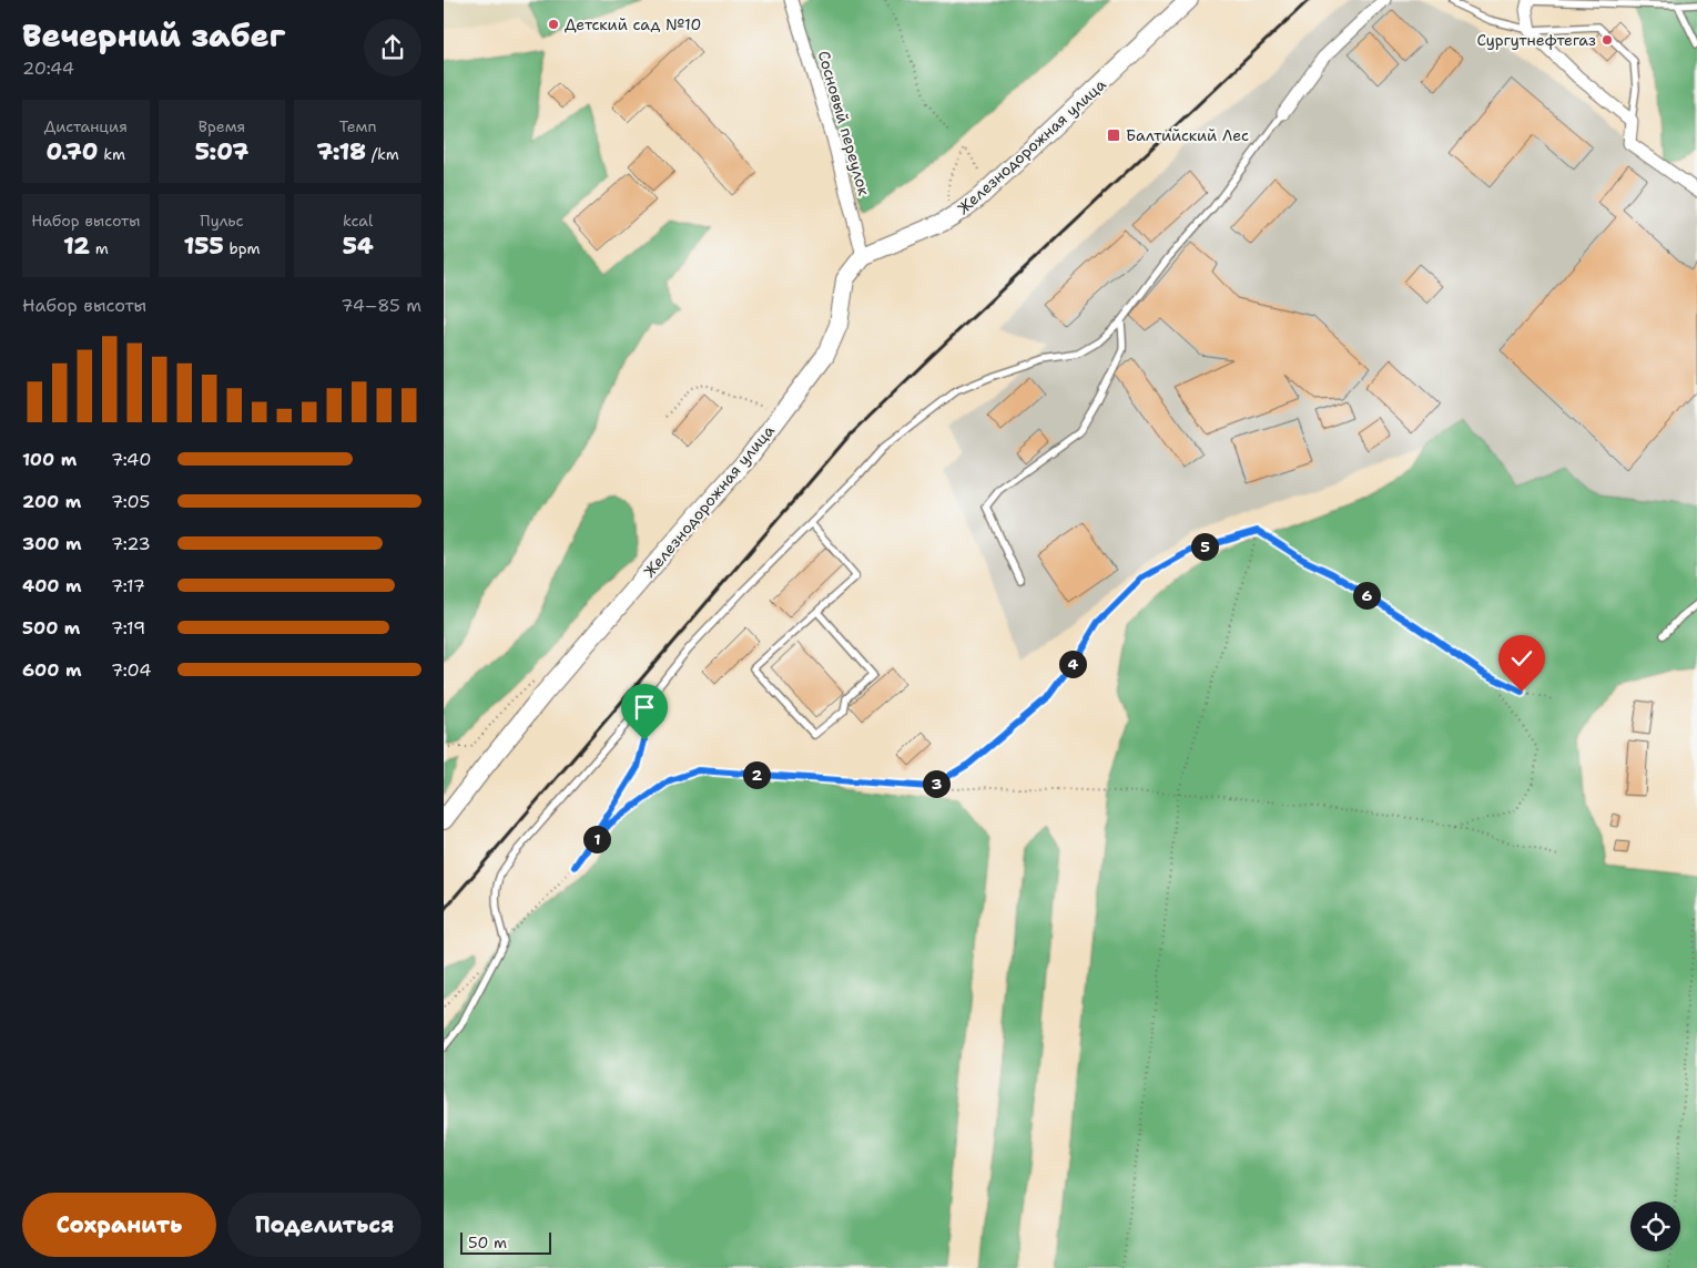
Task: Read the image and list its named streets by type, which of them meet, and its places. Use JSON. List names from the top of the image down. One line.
{"streets":{"street":["Сосновый переулок","Железнодорожная улица"]},"crossings":[["Сосновый переулок","Железнодорожная улица"]],"places":{"other":["Детский сад №10","Сургутнефтегаз"],"transit":["Балтийский Лес"]},"scale_bar":"50 m","page":{"heading":["Вечерний забег","20:44"],"stats":[["Дистанция","0.70 km"],["Время","5:07"],["Темп","7:18 /km"],["Набор высоты","12 m"],["Пульс","155 bpm"],["kcal","54"]],"chart":["Набор высоты","74–85 m"],"list":[{"name":"100 m","note":"7:40"},{"name":"200 m","note":"7:05"},{"name":"300 m","note":"7:23"},{"name":"400 m","note":"7:17"},{"name":"500 m","note":"7:19"},{"name":"600 m","note":"7:04"}],"pins":["5","6","4","2","3","1"],"buttons":["Сохранить","Поделиться"],"scale":"50 m"}}
